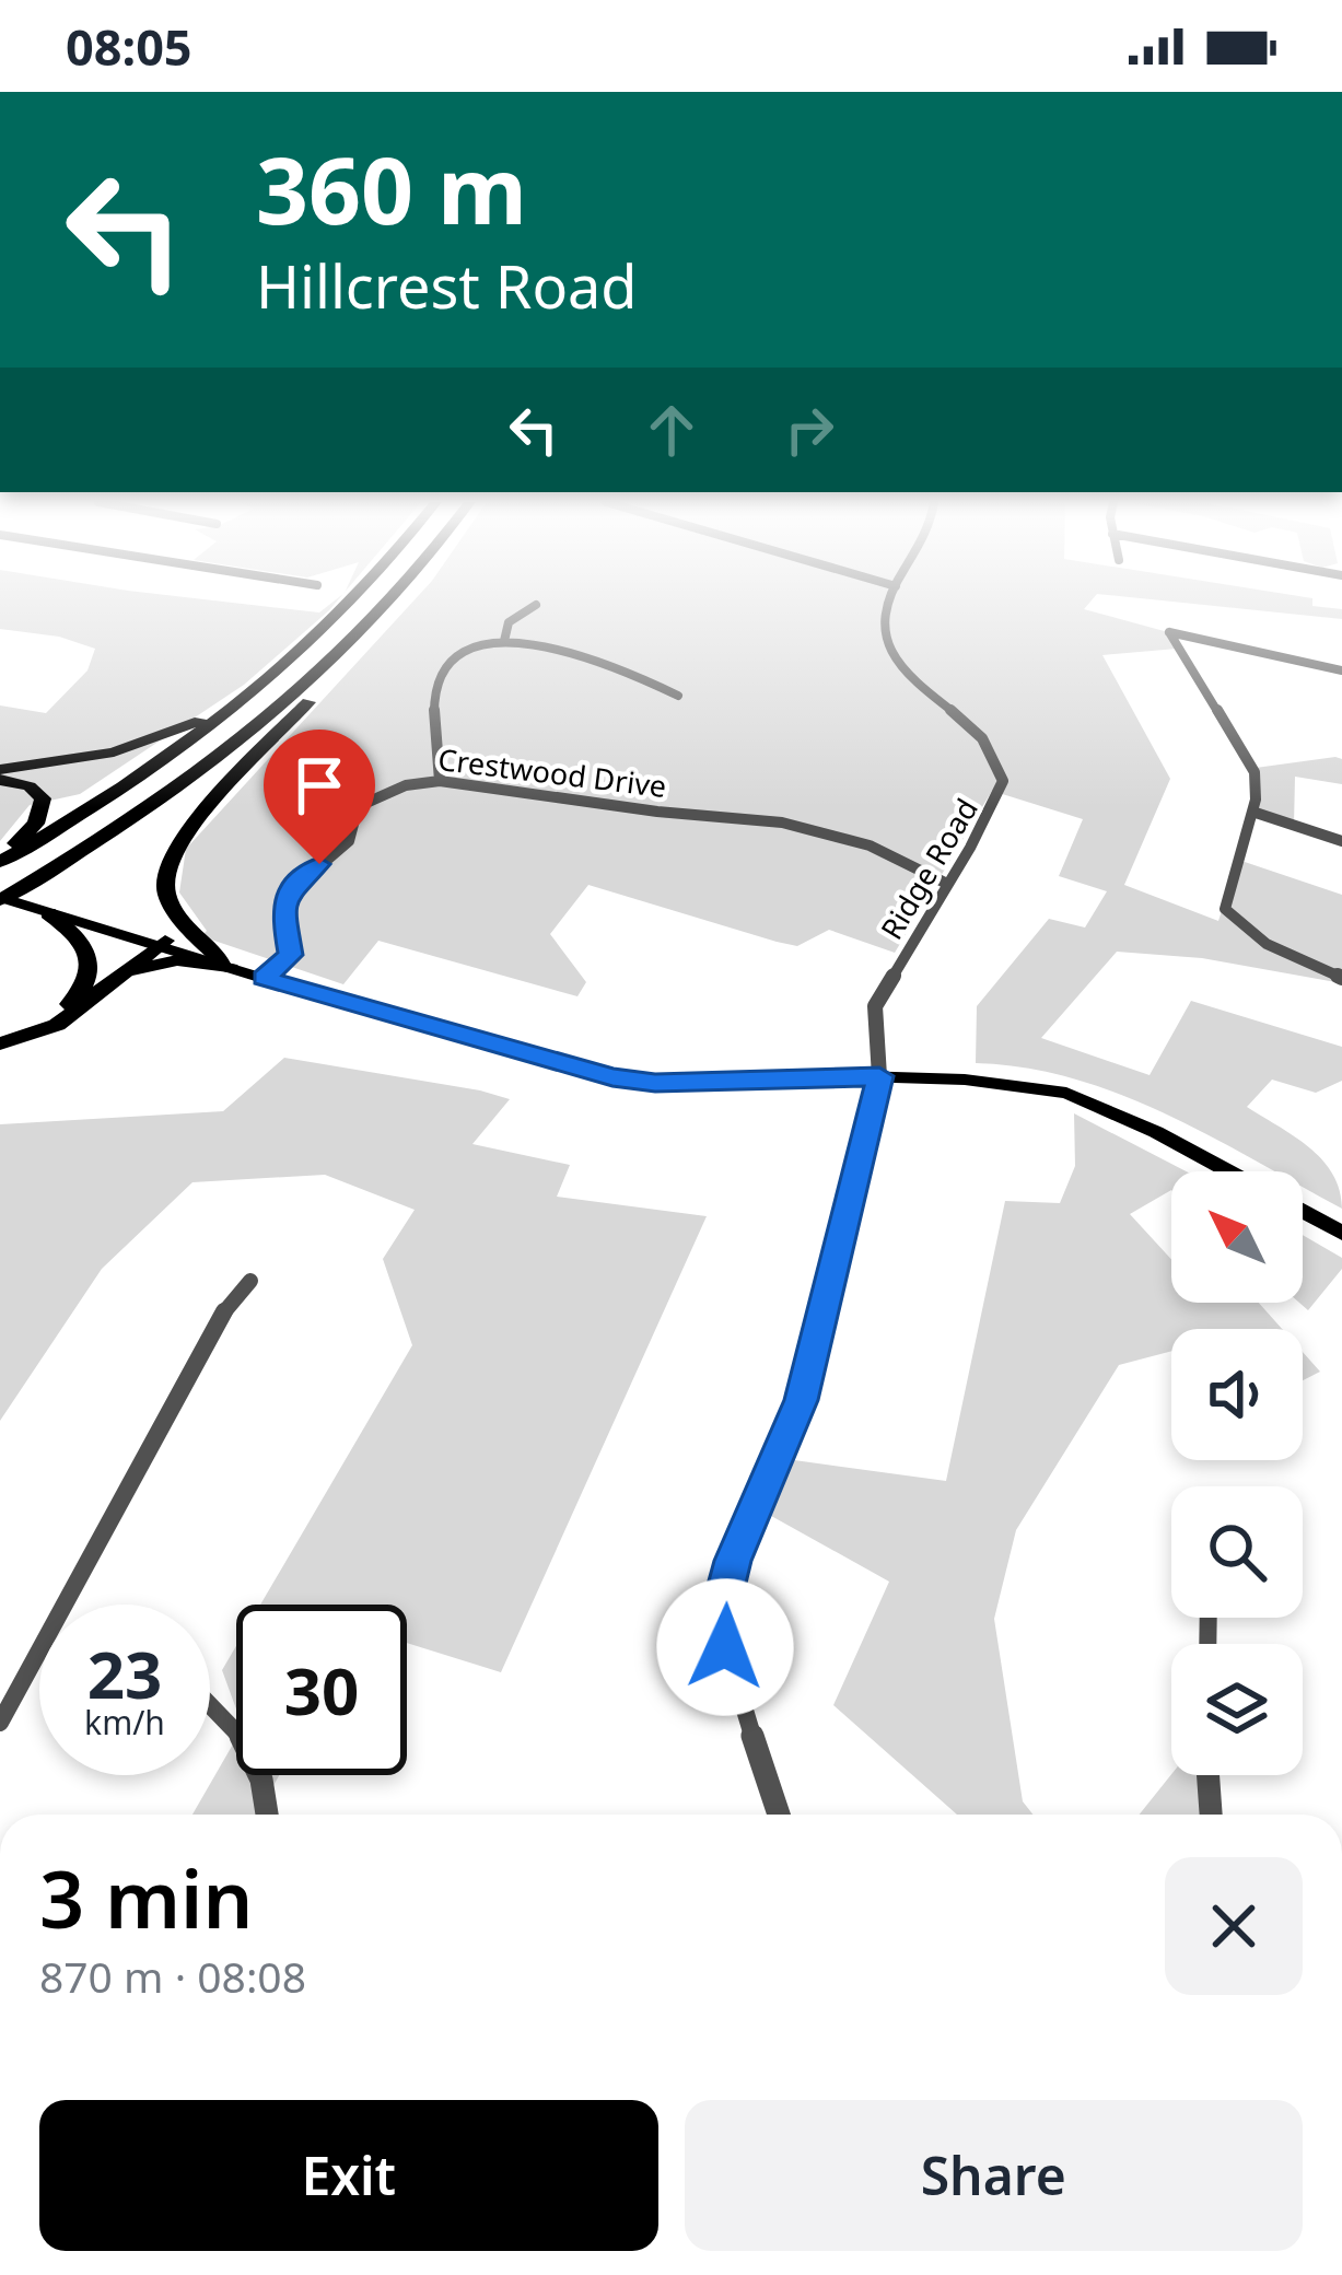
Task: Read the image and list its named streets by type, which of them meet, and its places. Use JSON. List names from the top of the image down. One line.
{"streets":{"street":["Crestwood Drive","Ridge Road"]},"crossings":[["Crestwood Drive","Ridge Road"]],"north":"top left","page":{"status":"08:05","turn":["360 m","Hillcrest Road"],"speed":"23 km/h","limit":"30","heading":["3 min","870 m · 08:08"],"buttons":["Exit","Share"]}}
